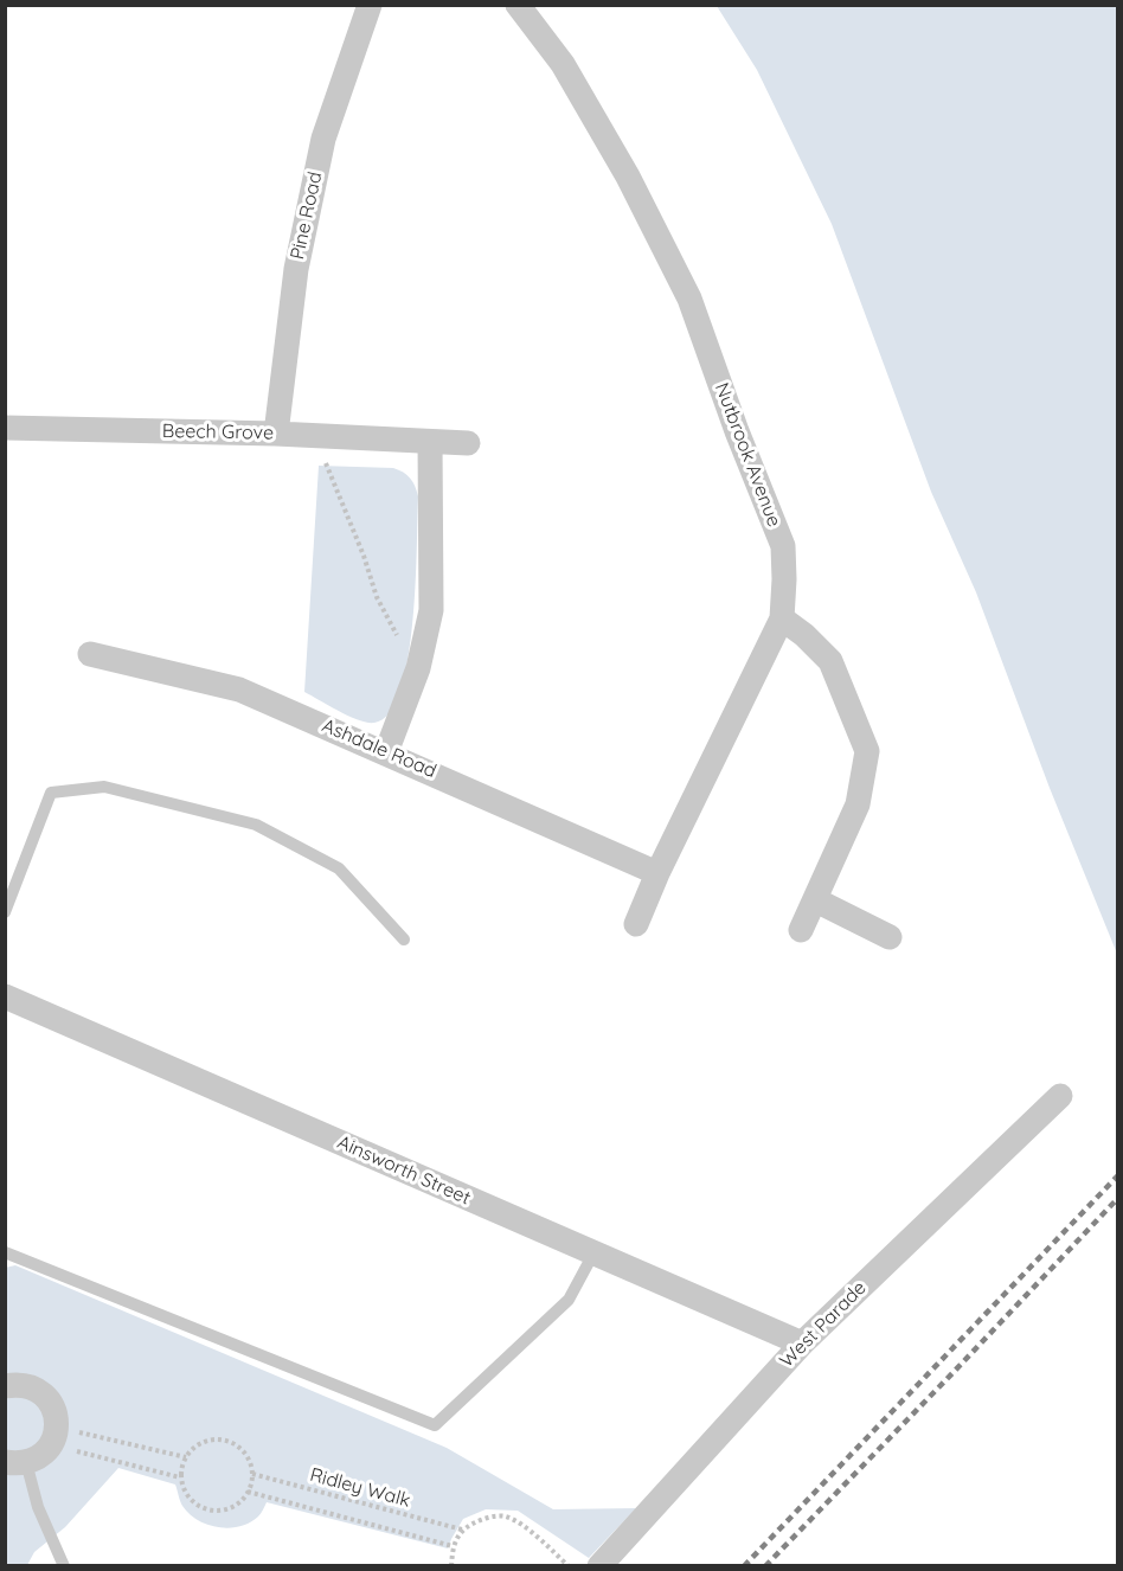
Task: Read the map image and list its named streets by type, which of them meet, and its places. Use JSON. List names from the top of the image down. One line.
{"streets":{"street":["Pine Road","Beech Grove","Nutbrook Avenue","Ashdale Road","Ainsworth Street","West Parade"],"path":["Ridley Walk"]},"crossings":[["Pine Road","Beech Grove"],["Nutbrook Avenue","Ashdale Road"],["Ainsworth Street","West Parade"]]}
